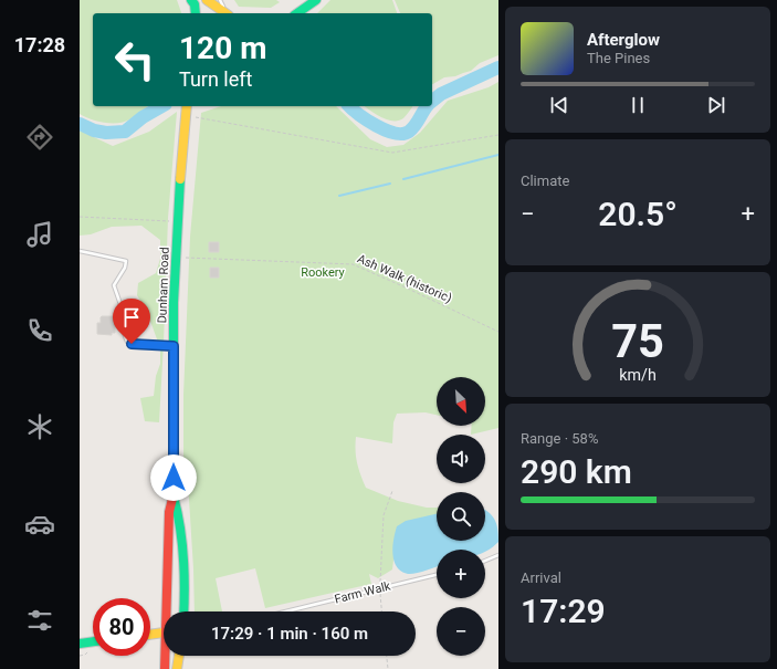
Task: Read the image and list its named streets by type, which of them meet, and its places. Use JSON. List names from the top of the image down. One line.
{"streets":{"main road":["Dunham Road"],"lane":["Farm Walk"],"path":["Ash Walk (historic)"]},"parks":["Rookery"],"north":"bottom right","page":{"tabs":"17:28","turn":["120 m","Turn left"],"song":["Afterglow","The Pines"],"tile":["Climate",["Range · 58%","290 km"],["Arrival","17:29"]],"heat":["−","20.5°","+"],"map_buttons":["+","−"],"limit":"80","trip":"17:29 · 1 min · 160 m","gauge":["75","km/h"]}}
